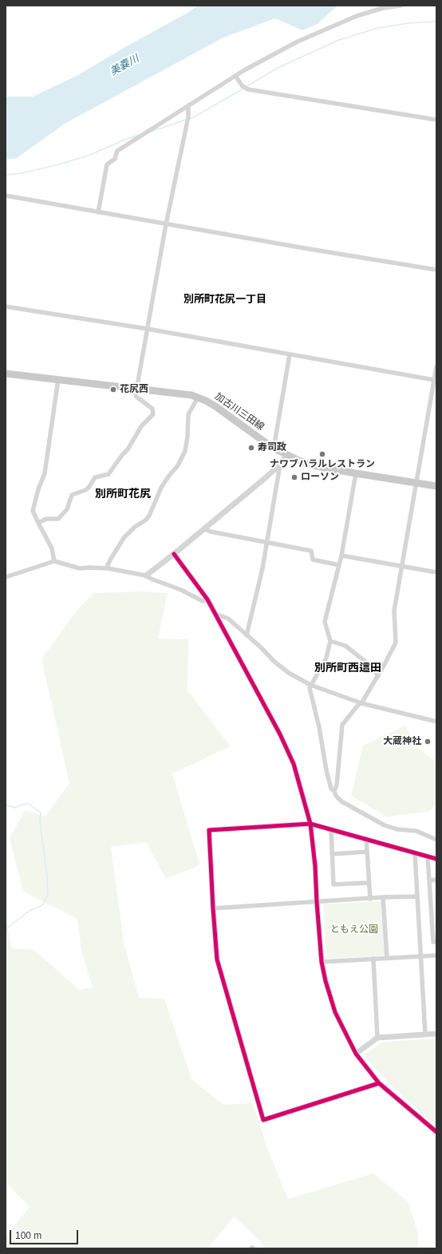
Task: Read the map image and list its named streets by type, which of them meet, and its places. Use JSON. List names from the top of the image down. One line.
{"streets":{"main road":["加古川三田線"]},"districts":["別所町花尻一丁目","別所町花尻","別所町西這田"],"water":["美嚢川"],"parks":["ともえ公園"],"places":["花尻西","寿司政","ナワブハラルレストラン","ローソン","大蔵神社"],"scale_bar":"100 m"}
